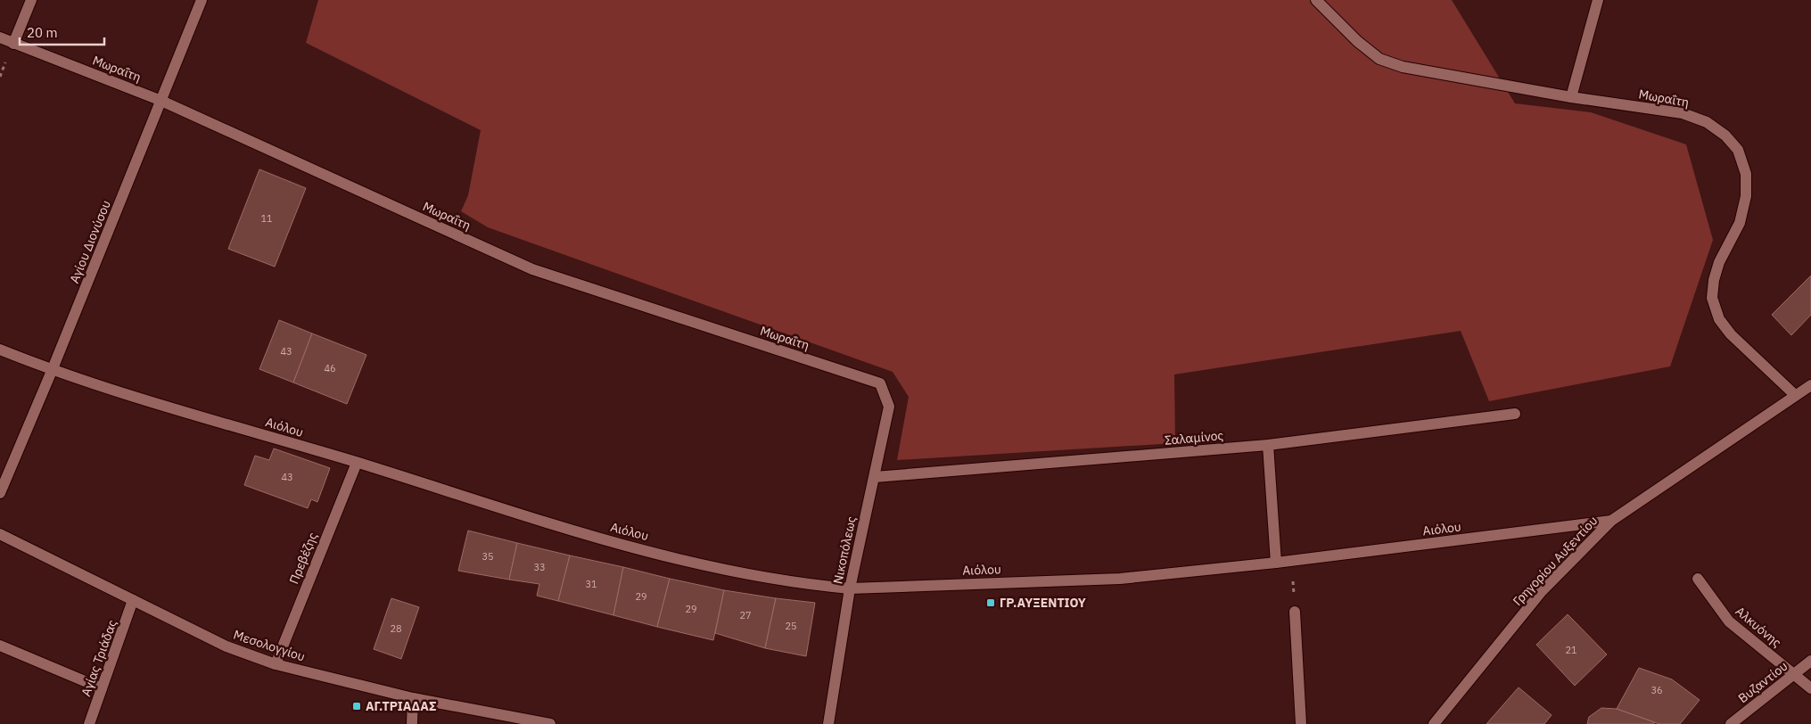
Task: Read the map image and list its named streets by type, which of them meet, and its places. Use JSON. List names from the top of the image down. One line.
{"streets":{"street":["Μωραΐτη","Αγίου Διονύσου","Αιόλου","Σαλαμίνος","Νικοπόλεως","Πρεβέζης","Γρηγορίου Αυξεντίου","Αλκυόνης","Μεσολογγίου","Αγίας Τριάδας","Βυζαντίου"]},"crossings":[["Μωραΐτη","Αγίου Διονύσου"],["Μωραΐτη","Νικοπόλεως"],["Μωραΐτη","Γρηγορίου Αυξεντίου"],["Αγίου Διονύσου","Αιόλου"],["Αιόλου","Νικοπόλεως"],["Αιόλου","Πρεβέζης"],["Αιόλου","Γρηγορίου Αυξεντίου"],["Σαλαμίνος","Νικοπόλεως"],["Πρεβέζης","Μεσολογγίου"],["Αλκυόνης","Βυζαντίου"],["Μεσολογγίου","Αγίας Τριάδας"]],"places":{"transit":["ΓΡ.ΑΥΞΕΝΤΙΟΥ","ΑΓ.ΤΡΙΑΔΑΣ"]},"house_numbers":["11","43","46","43","35","33","31","29","29","27","25","28","21","36"],"scale_bar":"20 m"}
